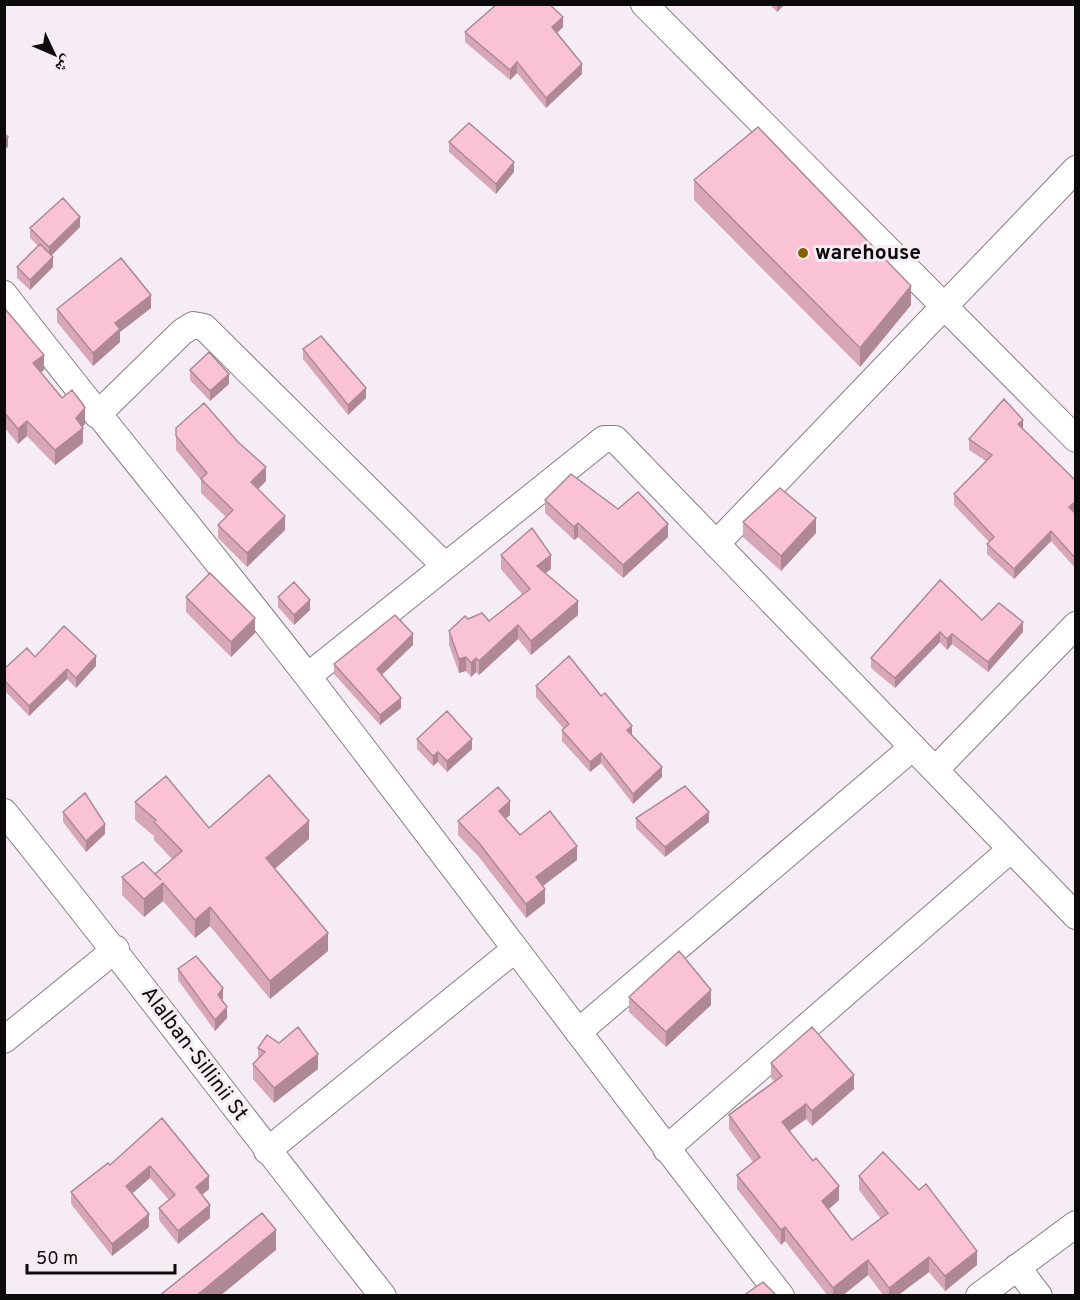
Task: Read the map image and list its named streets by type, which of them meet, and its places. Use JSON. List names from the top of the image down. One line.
{"streets":{"street":["Alalban-Sillinii St"]},"places":["warehouse"],"scale_bar":"50 m","north":"bottom right"}
